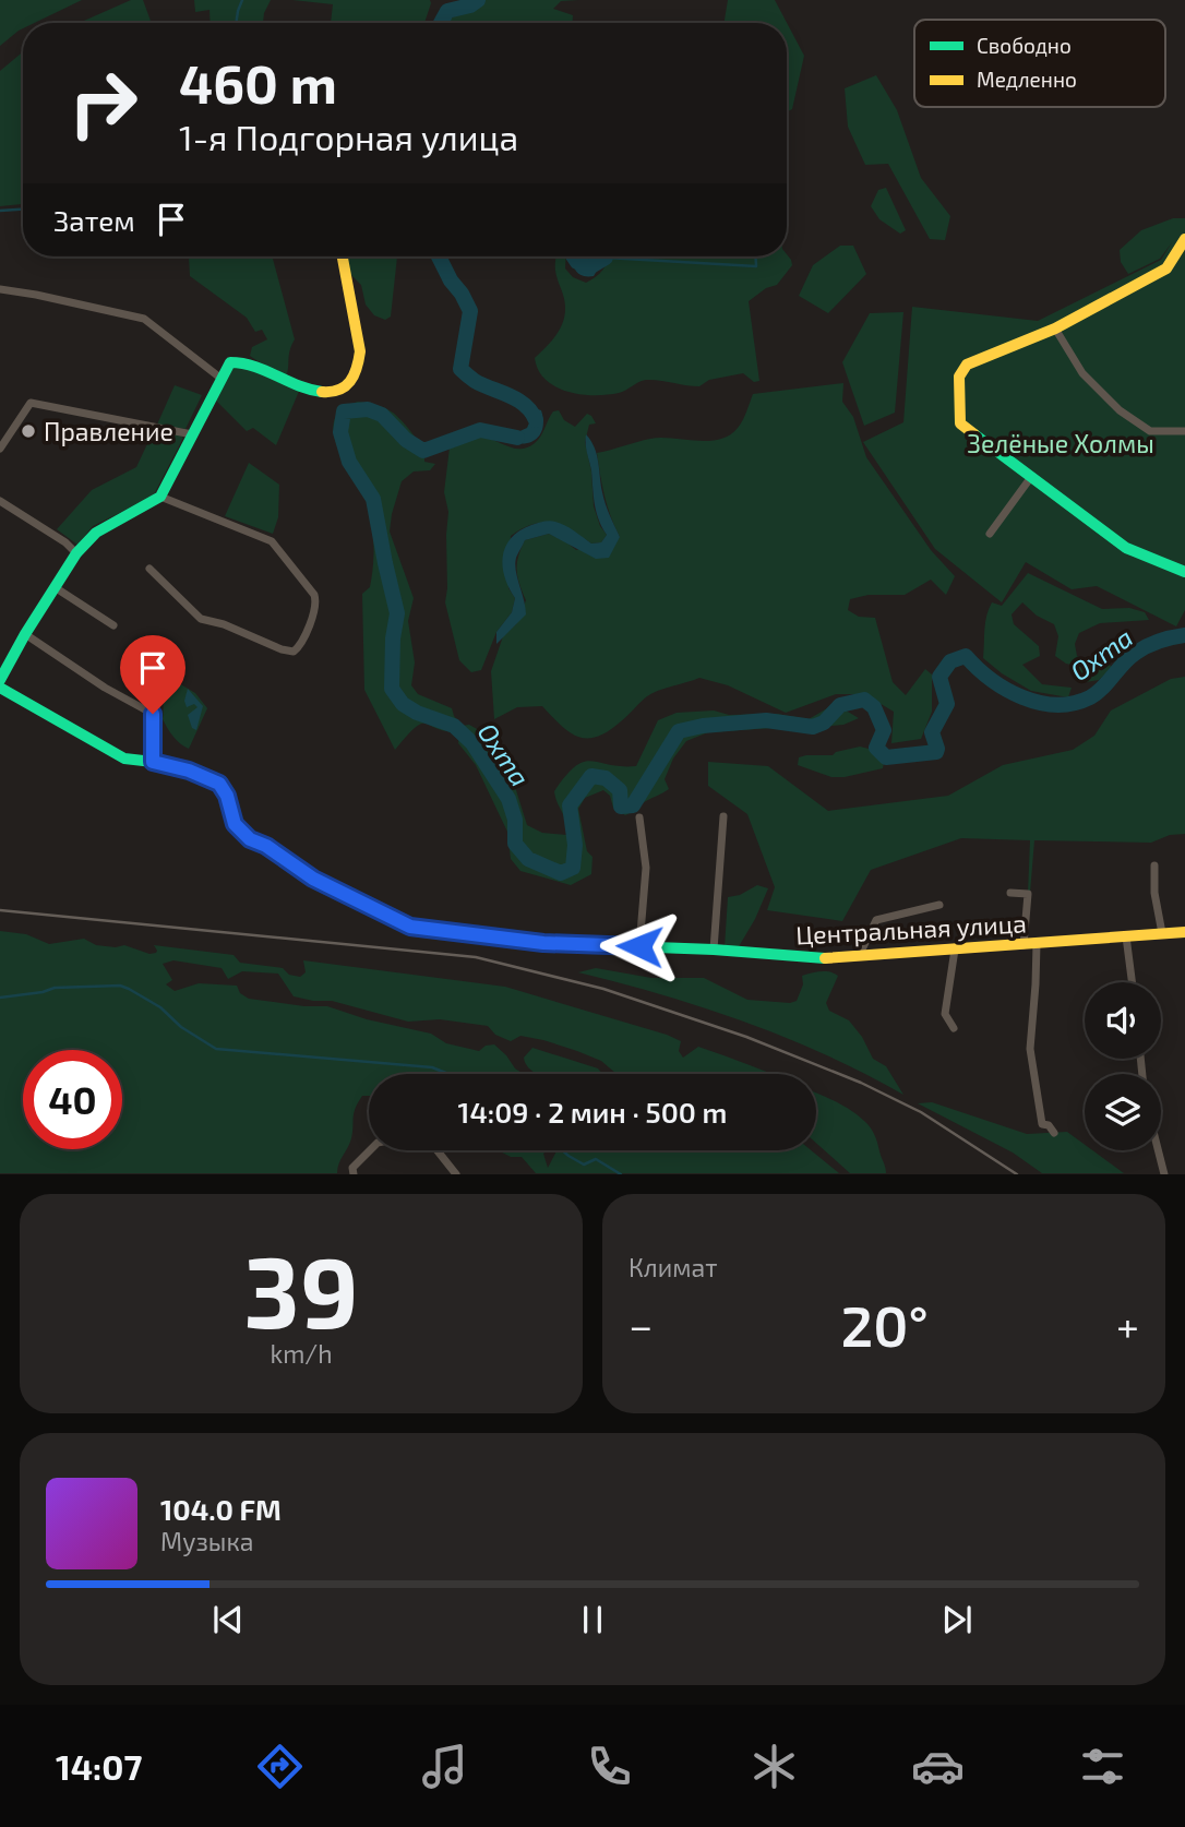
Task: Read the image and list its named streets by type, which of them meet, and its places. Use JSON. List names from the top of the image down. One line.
{"streets":{"street":["Центральная улица"]},"water":["Охта"],"parks":["Зелёные Холмы"],"places":["Правление"],"legend":["Свободно","Медленно"],"page":{"turn":["460 m","1-я Подгорная улица"],"then":"Затем","limit":"40","trip":"14:09 · 2 мин · 500 m","tile":[["39","km/h"],"Климат"],"heat":["−","20°","+"],"song":["104.0 FM","Музыка"],"tabs":"14:07"}}
